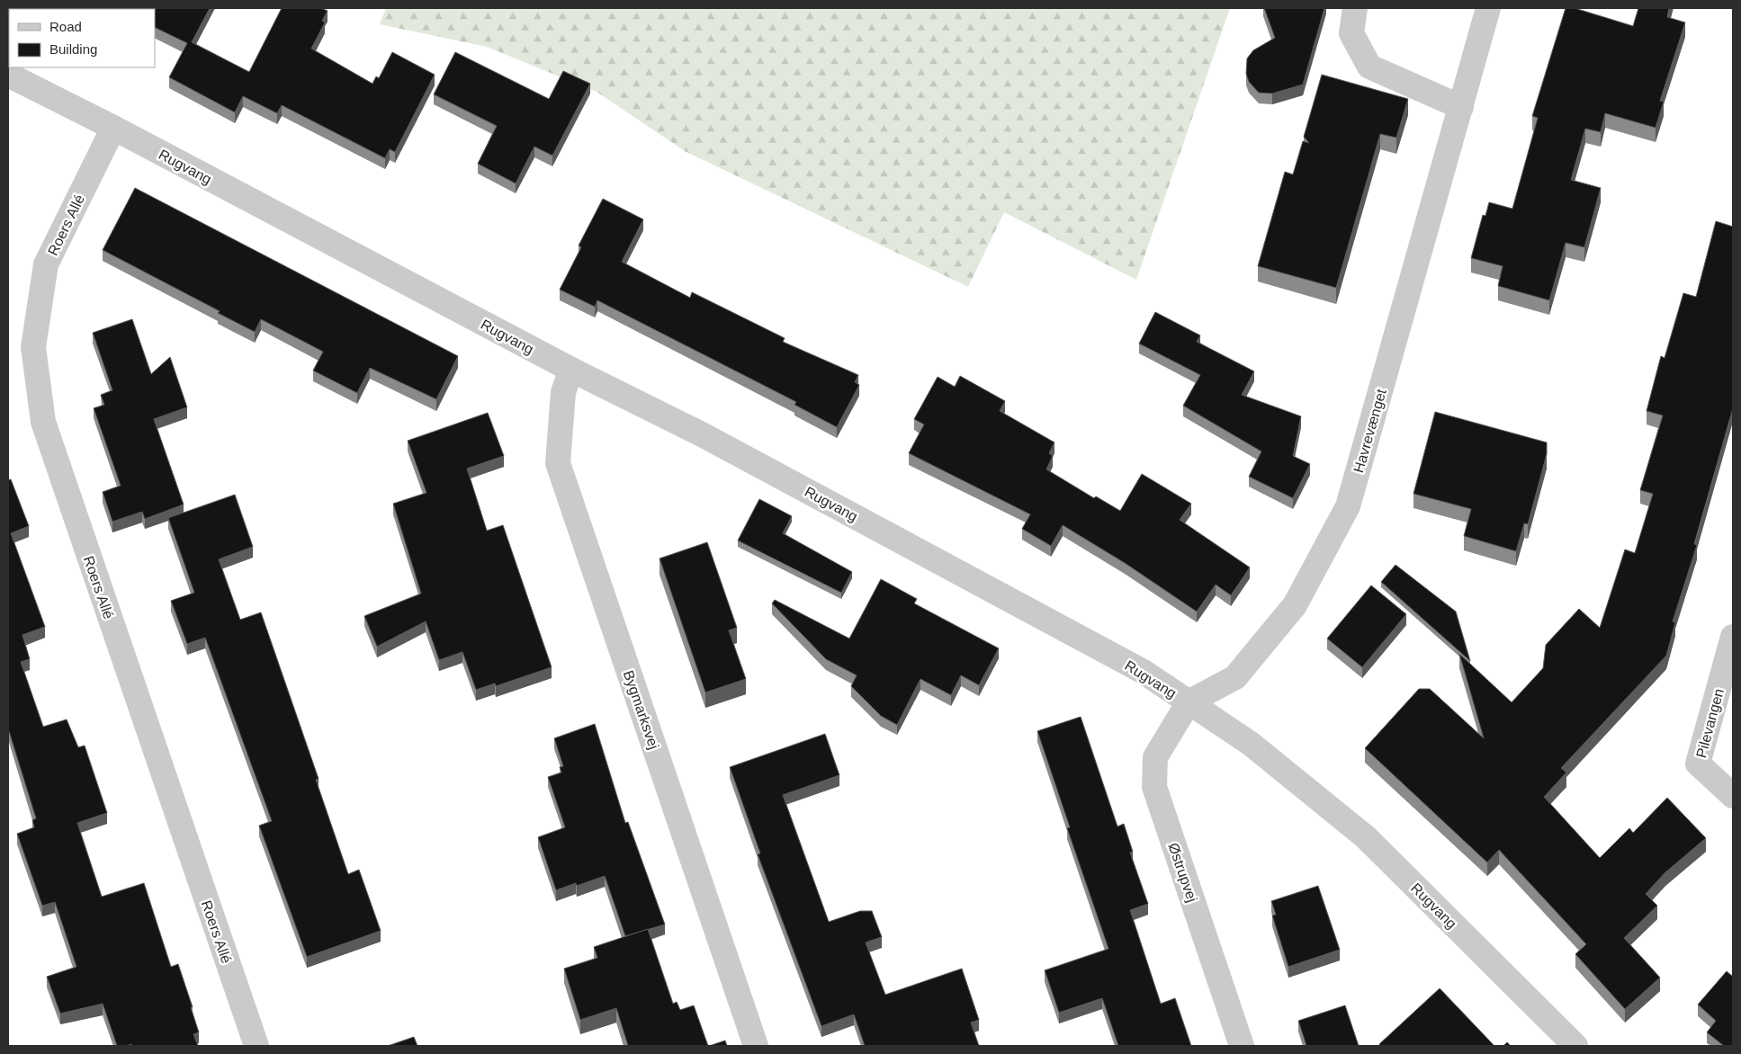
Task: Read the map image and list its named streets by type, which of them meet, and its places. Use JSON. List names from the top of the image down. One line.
{"streets":{"street":["Rugvang","Roers Allé","Havrevænget","Bygmarksvej","Pilevangen","Østrupvej"]},"crossings":[["Rugvang","Roers Allé"],["Rugvang","Havrevænget"],["Rugvang","Bygmarksvej"],["Rugvang","Østrupvej"],["Havrevænget","Østrupvej"]],"legend":["Road","Building"]}
